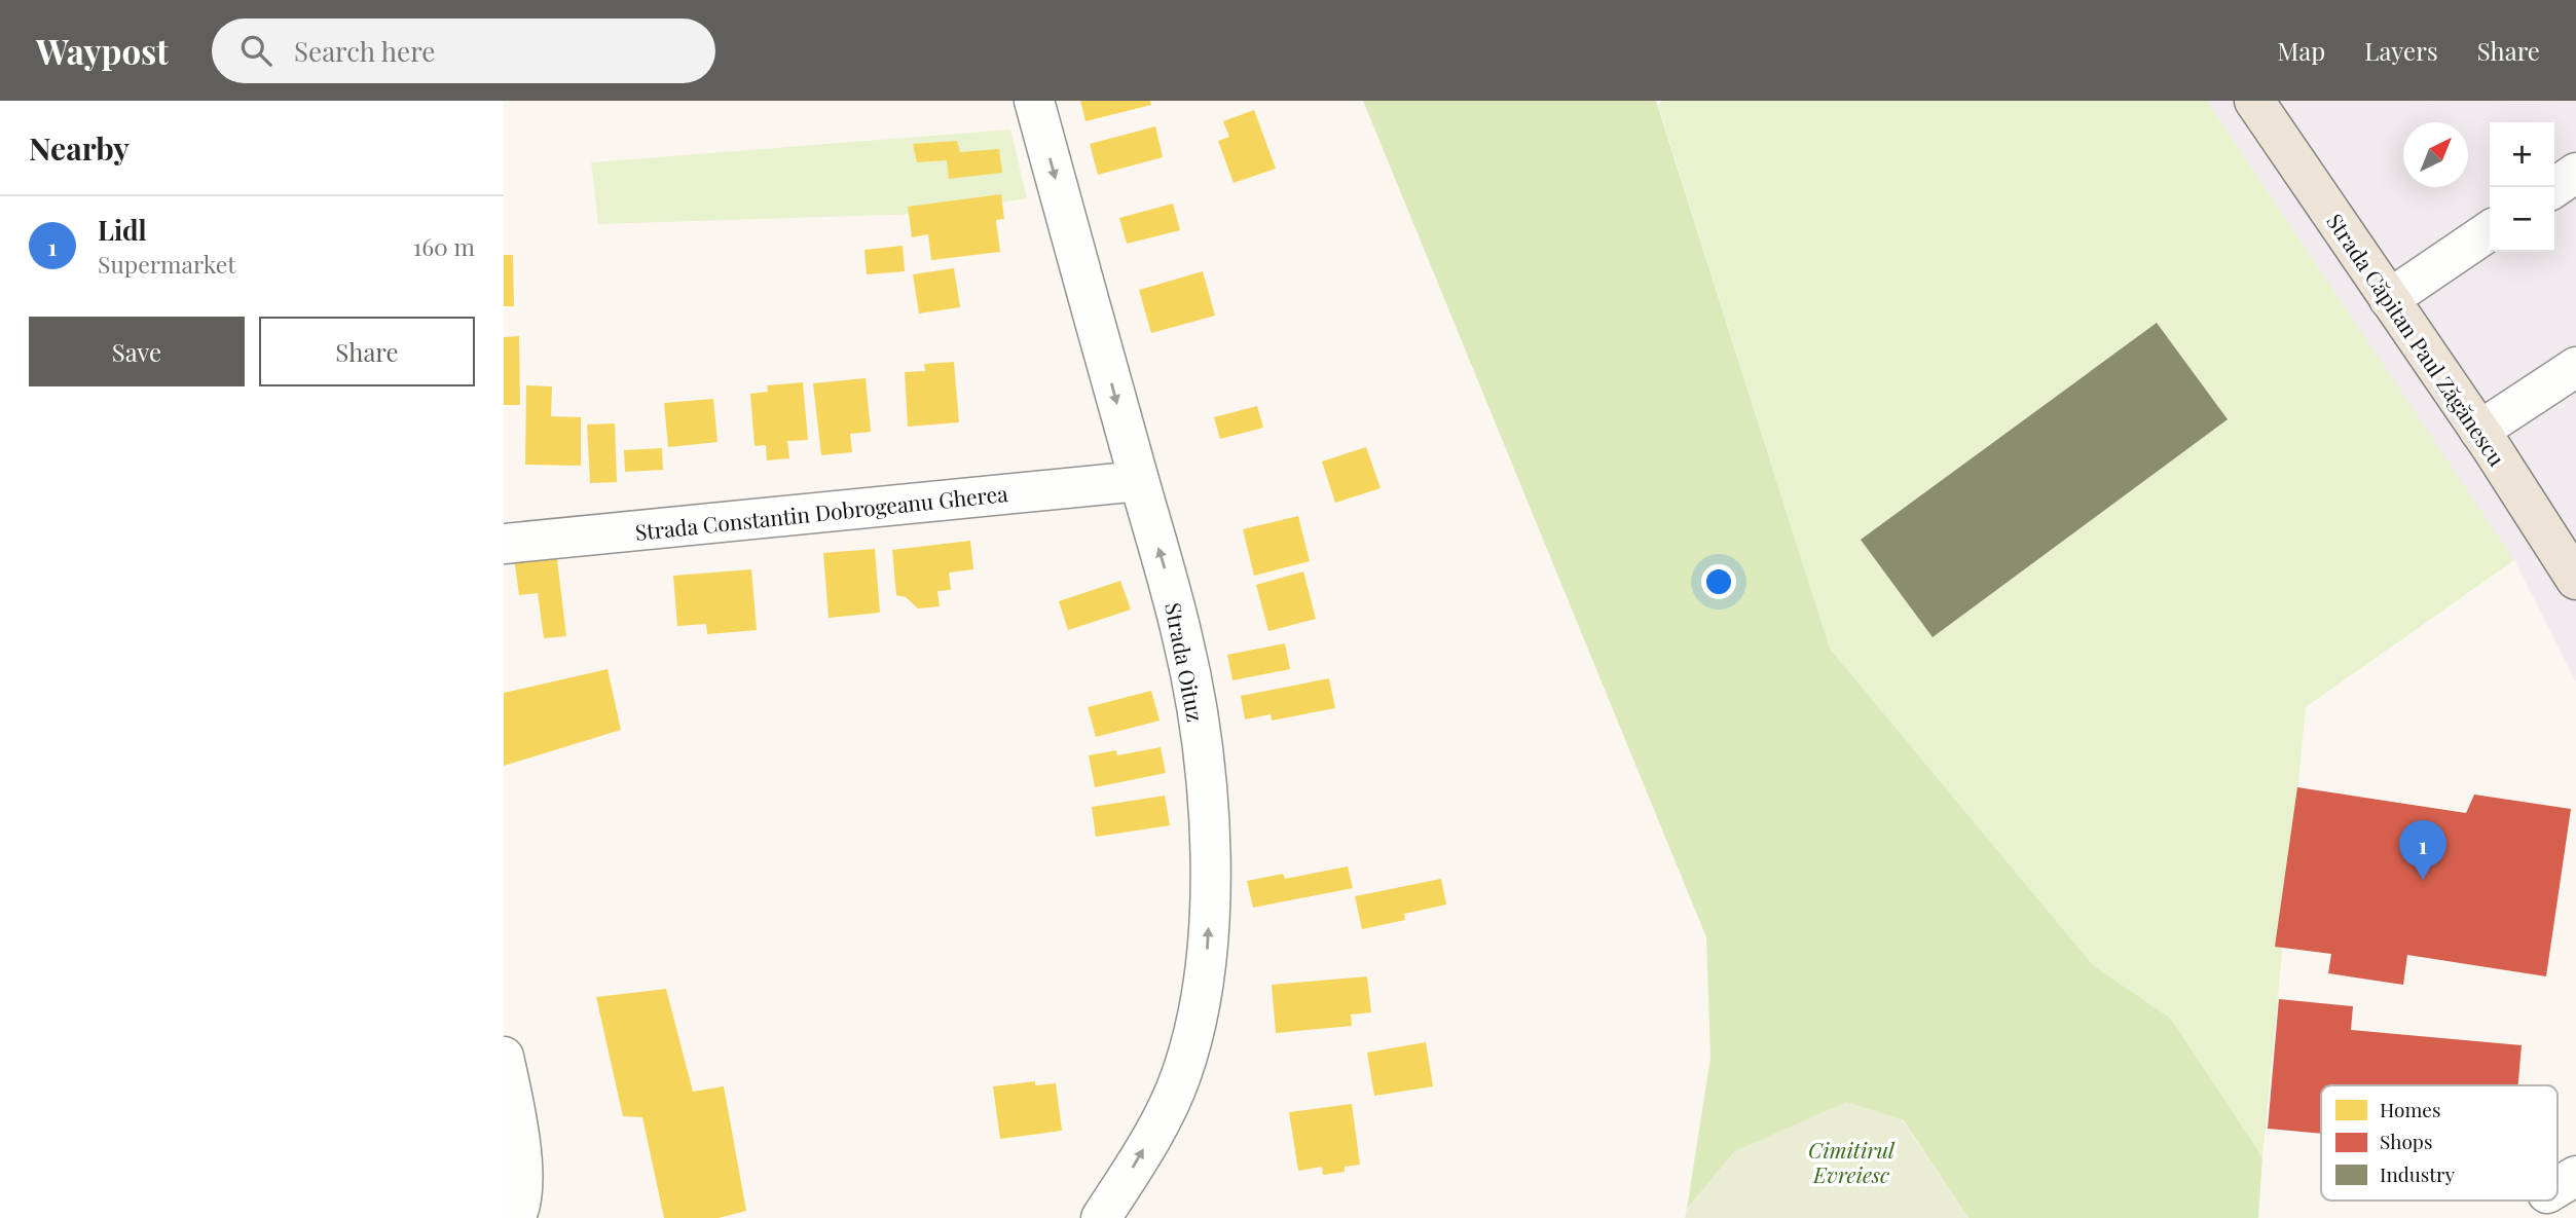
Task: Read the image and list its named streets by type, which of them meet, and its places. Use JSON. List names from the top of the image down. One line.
{"streets":{"main road":["Strada Căpitan Paul Zăgănescu"],"street":["Strada Constantin Dobrogeanu Gherea","Strada Oituz"]},"crossings":[["Strada Constantin Dobrogeanu Gherea","Strada Oituz"]],"parks":["Cimitirul Evreiesc"],"legend":["Homes","Shops","Industry"],"north":"top right","page":{"header":"Waypost","search":"Search here","nav":["Map","Layers","Share"],"heading":"Nearby","map_buttons":["+","−"],"list":[{"mark":"1","name":"Lidl","note":"Supermarket","value":"160 m"}],"buttons":["Save","Share"],"pins":"1"}}
